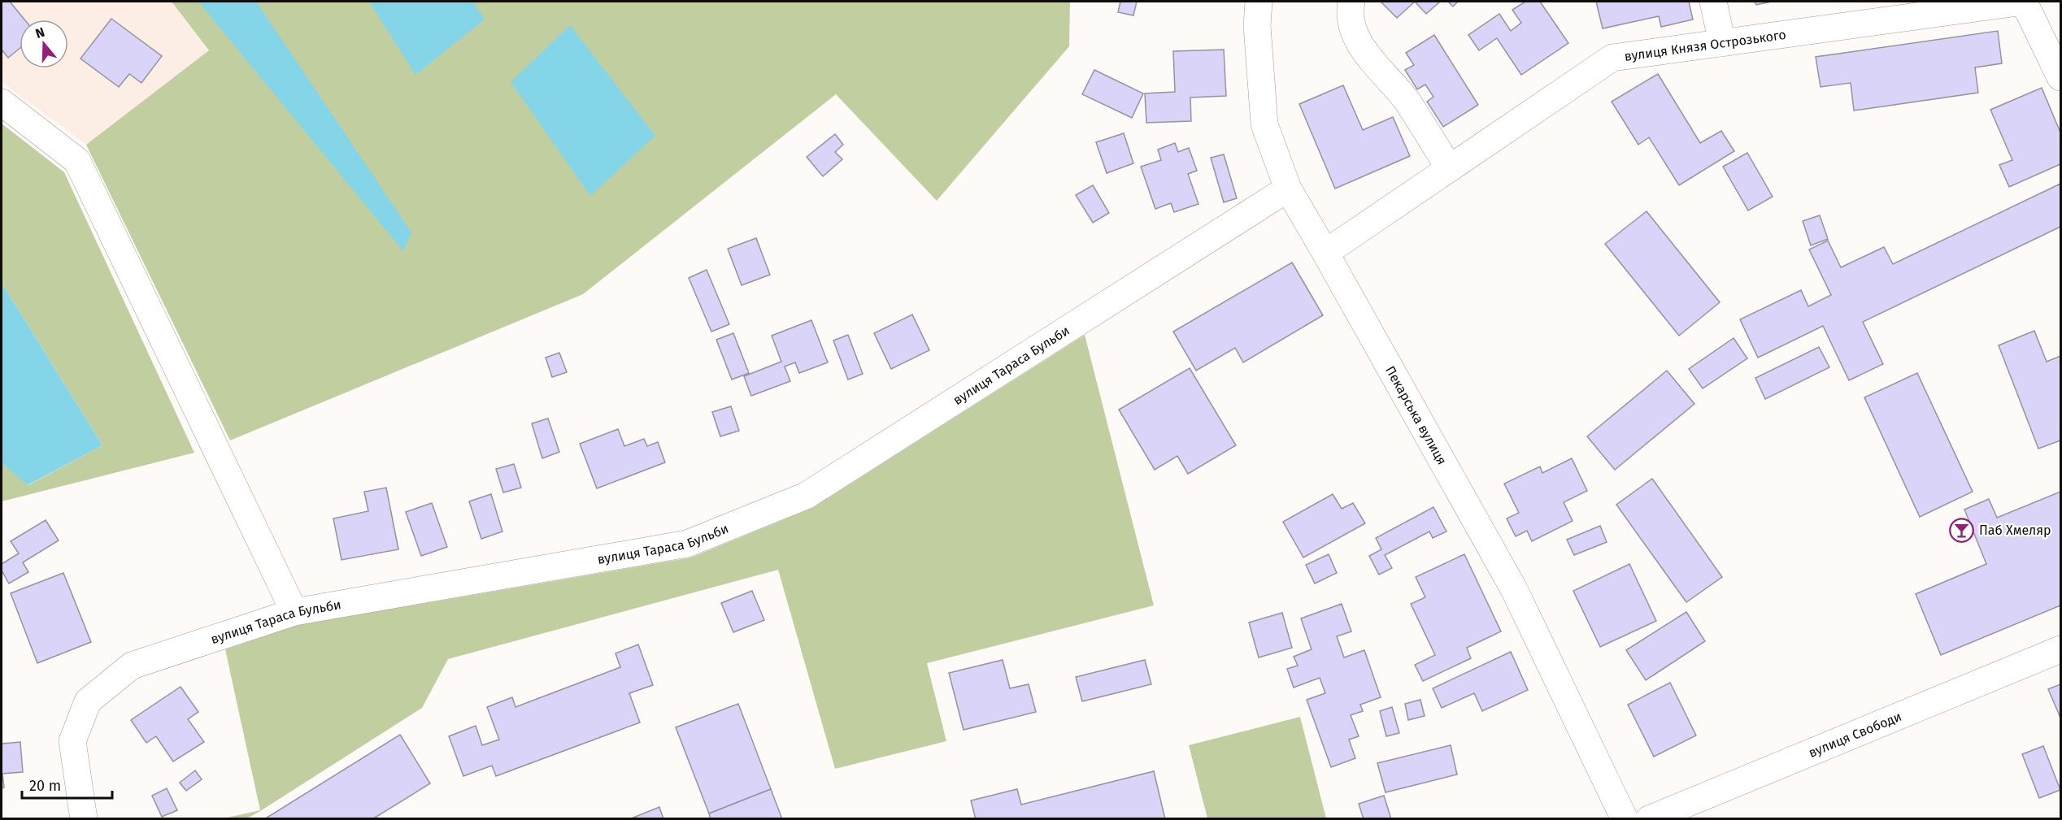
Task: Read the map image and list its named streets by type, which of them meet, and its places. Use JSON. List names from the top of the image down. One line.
{"streets":{"street":["вулиця Князя Острозького","вулиця Тараса Бульби","Пекарська вулиця","вулиця Свободи"]},"crossings":[["вулиця Князя Острозького","Пекарська вулиця"],["вулиця Тараса Бульби","Пекарська вулиця"]],"places":{"bar":["Паб Хмеляр"]},"scale_bar":"20 m","north":"top"}
